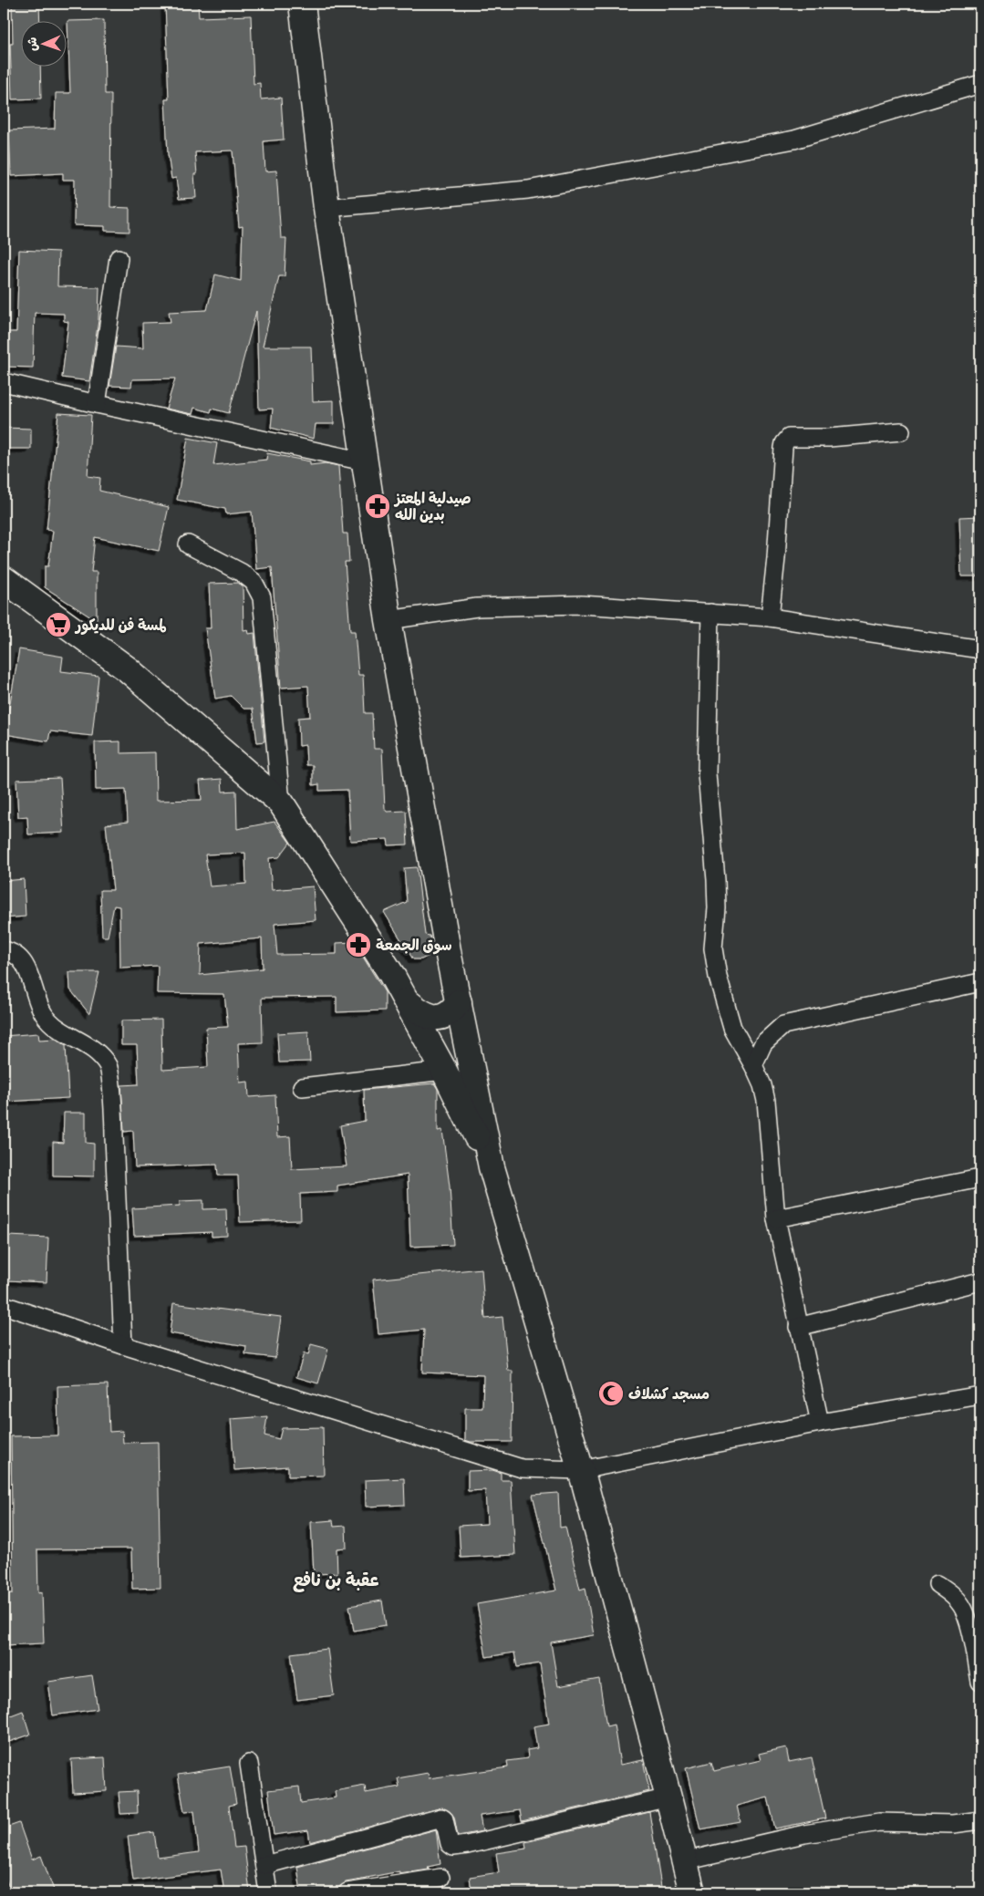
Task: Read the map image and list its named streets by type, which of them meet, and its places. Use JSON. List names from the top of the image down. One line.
{"districts":["عقبة بن نافع"],"places":{"pharmacy":["صيدلية المعتز بدين الله","سوق الجمعة"],"supermarket":["لمسة فن للديكور"],"mosque":["مسجد كشلاف"]},"north":"left"}
